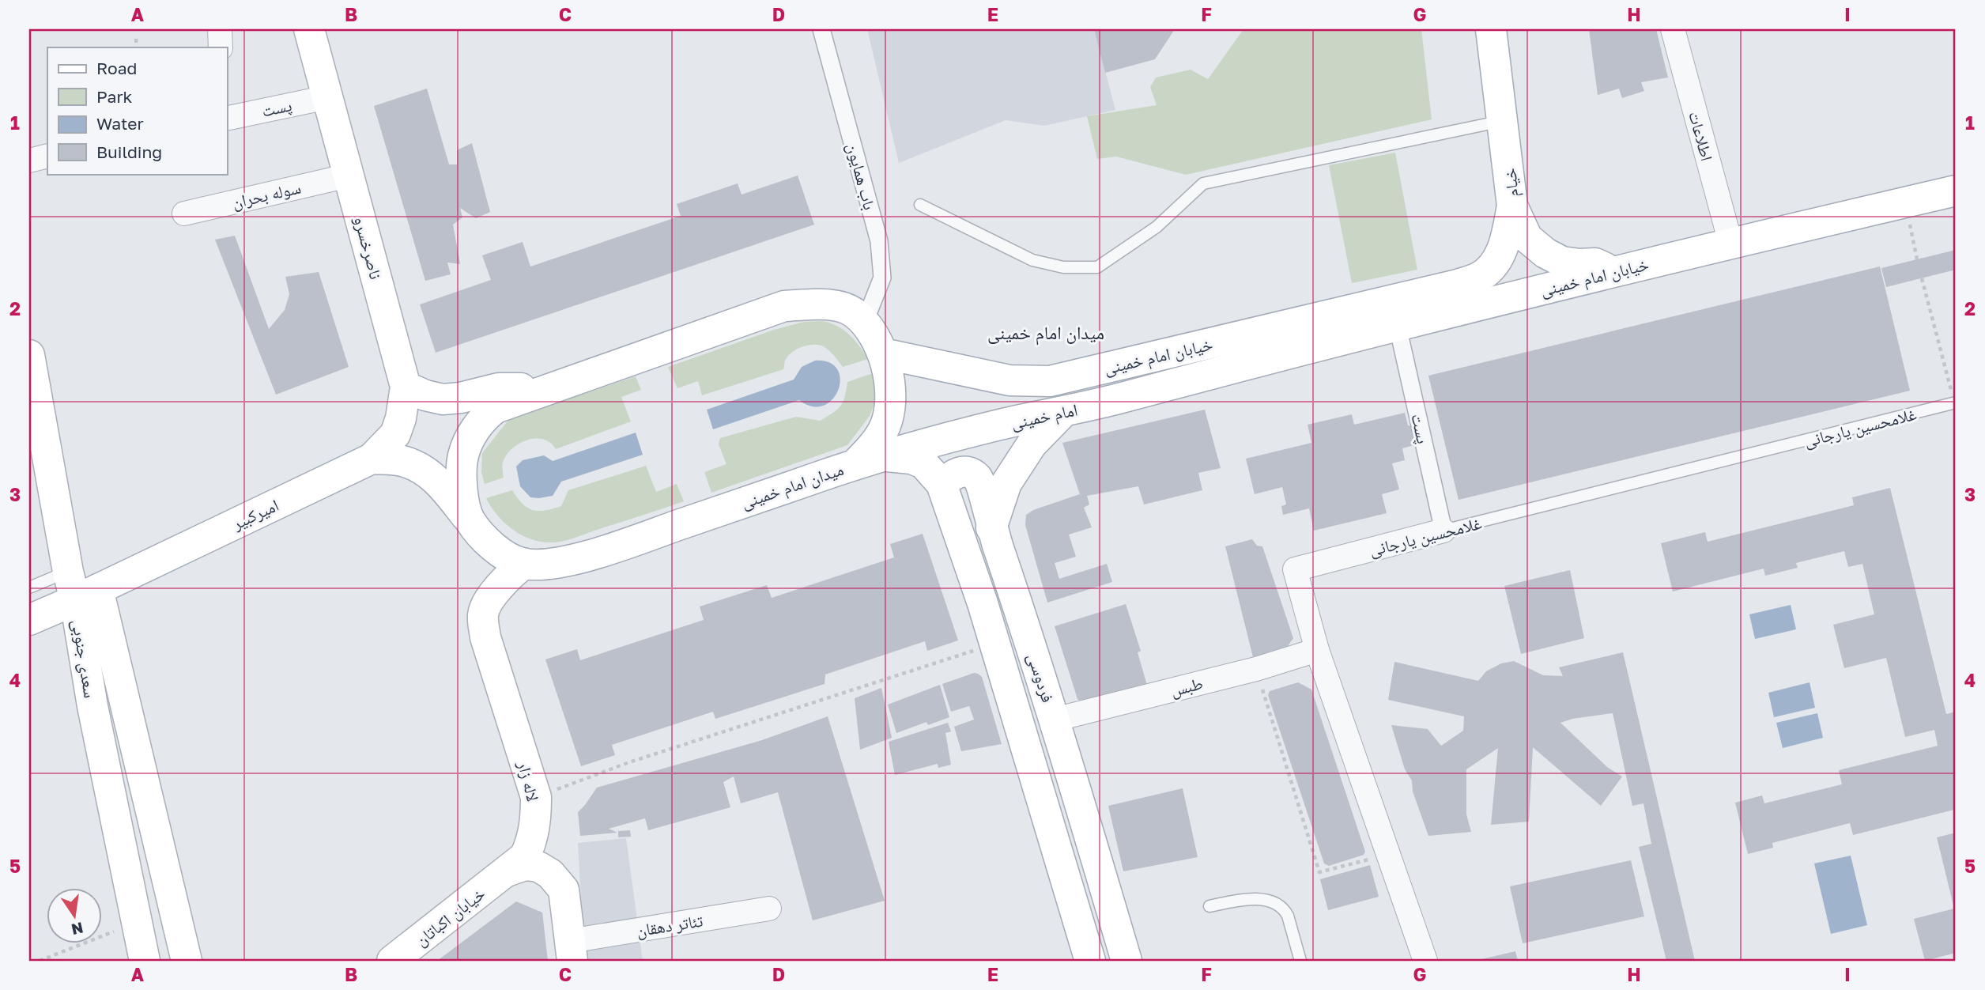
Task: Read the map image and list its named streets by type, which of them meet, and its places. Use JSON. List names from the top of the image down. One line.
{"streets":{"main road":["خیام","ناصرخسرو","خیابان امام خمینی","امام خمینی","میدان امام خمینی","امیرکبیر","سعدی جنوبی","فردوسی","لاله زار","خیابان اکباتان"],"street":["پست","اطلاعات","باب همایون","سوله بحران","غلامحسین یارجانی","طبس","تئاتر دهقان"]},"crossings":[["پست","ناصرخسرو"],["پست","خیابان امام خمینی"],["پست","غلامحسین یارجانی"],["اطلاعات","خیابان امام خمینی"],["باب همایون","میدان امام خمینی"],["خیام","خیابان امام خمینی"],["سوله بحران","ناصرخسرو"],["ناصرخسرو","امیرکبیر"],["خیابان امام خمینی","امام خمینی"],["خیابان امام خمینی","میدان امام خمینی"],["امام خمینی","میدان امام خمینی"],["امام خمینی","فردوسی"],["غلامحسین یارجانی","طبس"],["میدان امام خمینی","لاله زار"],["امیرکبیر","سعدی جنوبی"],["فردوسی","طبس"],["لاله زار","خیابان اکباتان"]],"districts":["میدان امام خمینی"],"legend":["Road","Park","Water","Building"],"north":"bottom","grid":{"columns":["A","B","C","D","E","F","G","H","I"],"rows":["1","2","3","4","5"]}}
